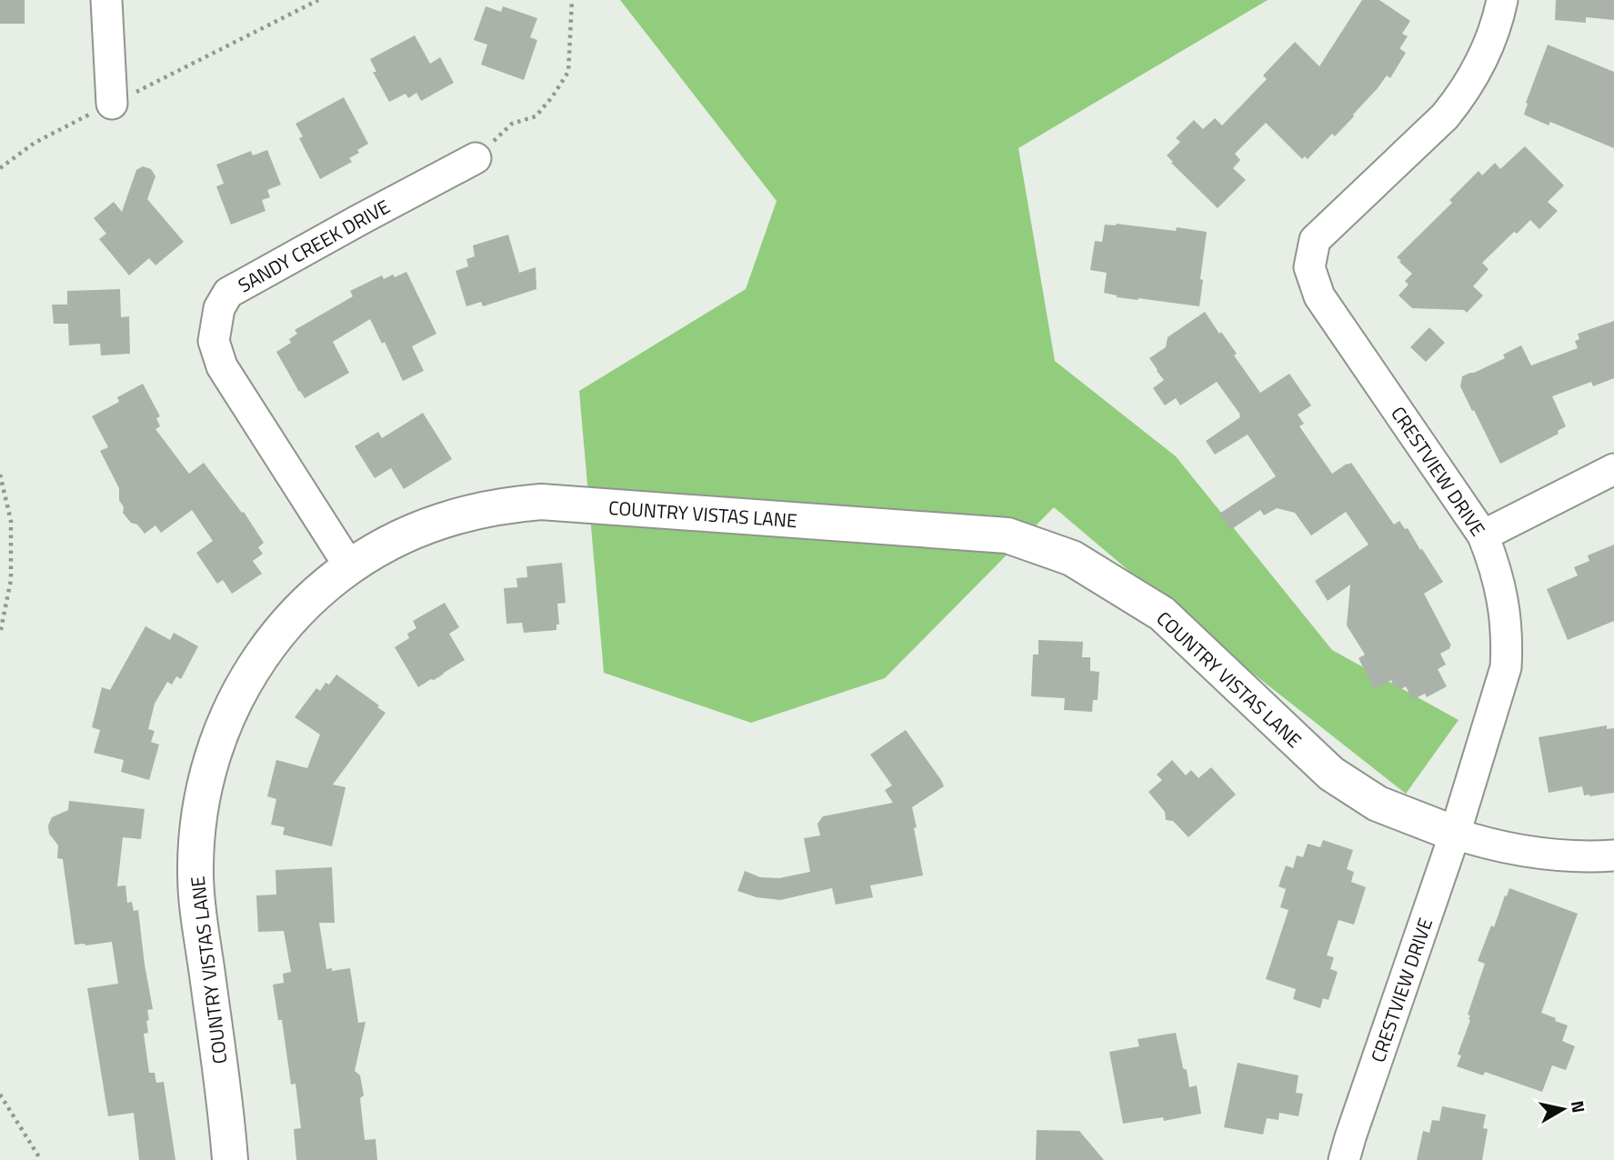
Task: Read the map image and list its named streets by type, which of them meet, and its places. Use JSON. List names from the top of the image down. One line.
{"streets":{"street":["SANDY CREEK DRIVE","CRESTVIEW DRIVE","COUNTRY VISTAS LANE"]},"crossings":[["SANDY CREEK DRIVE","COUNTRY VISTAS LANE"],["CRESTVIEW DRIVE","COUNTRY VISTAS LANE"]],"north":"right"}
